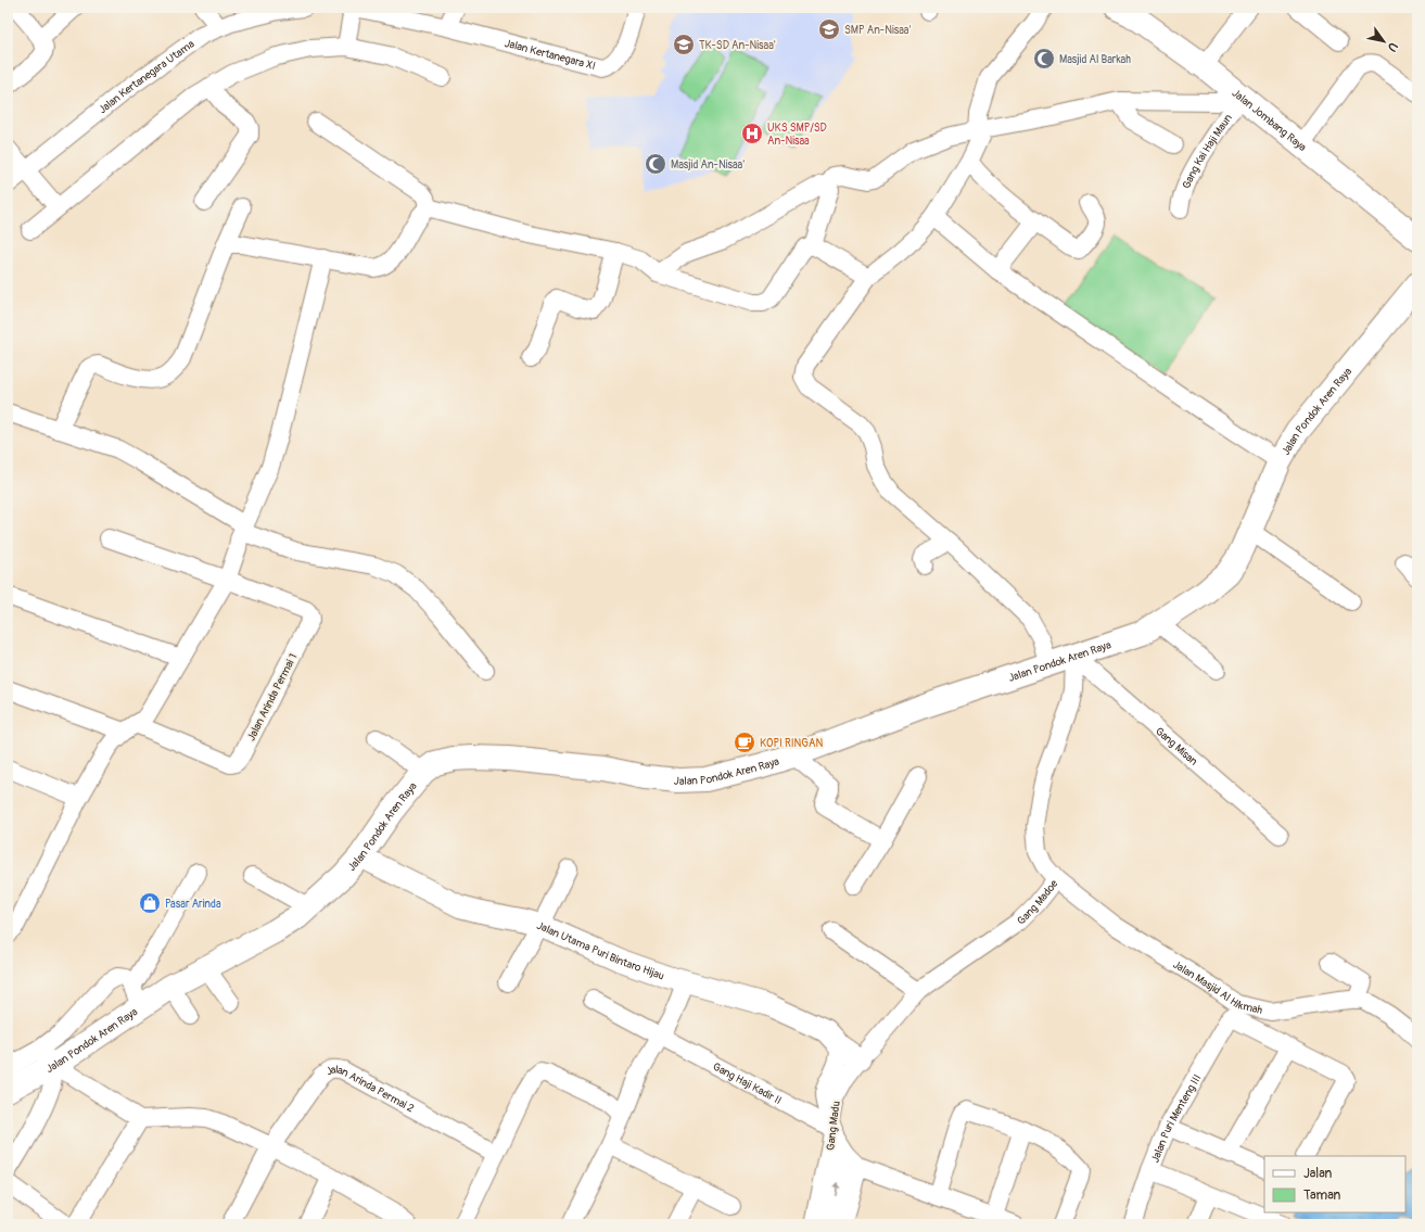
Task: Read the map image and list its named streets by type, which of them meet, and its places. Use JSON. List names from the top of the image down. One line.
{"streets":{"main road":["Jalan Jombang Raya","Jalan Pondok Aren Raya"],"street":["Jalan Kertanegara XI","Jalan Kertanegara Utama","Gang Kai Haji Maun","Jalan Arinda Permai 1","Gang Misan","Gang Madoe","Jalan Utama Puri Bintaro Hijau","Jalan Masjid Al Hikmah","Gang Haji Kadir II","Jalan Arinda Permai 2","Jalan Puri Menteng III","Gang Madu"]},"crossings":[["Jalan Jombang Raya","Gang Kai Haji Maun"],["Jalan Pondok Aren Raya","Gang Misan"],["Jalan Pondok Aren Raya","Gang Madoe"],["Jalan Pondok Aren Raya","Jalan Utama Puri Bintaro Hijau"],["Gang Misan","Gang Madoe"],["Gang Madoe","Jalan Utama Puri Bintaro Hijau"],["Gang Madoe","Jalan Masjid Al Hikmah"],["Gang Madoe","Gang Madu"],["Jalan Utama Puri Bintaro Hijau","Gang Madu"],["Gang Haji Kadir II","Gang Madu"]],"places":{"school or university":["SMP An-Nisaa'","TK-SD An-Nisaa'"],"mosque":["Masjid Al Barkah","Masjid An-Nisaa'"],"hospital":["UKS SMP/SD An-Nisaa"],"cafe":["KOPI RINGAN"],"shop":["Pasar Arinda"]},"legend":["Jalan","Taman"],"north":"bottom right"}
